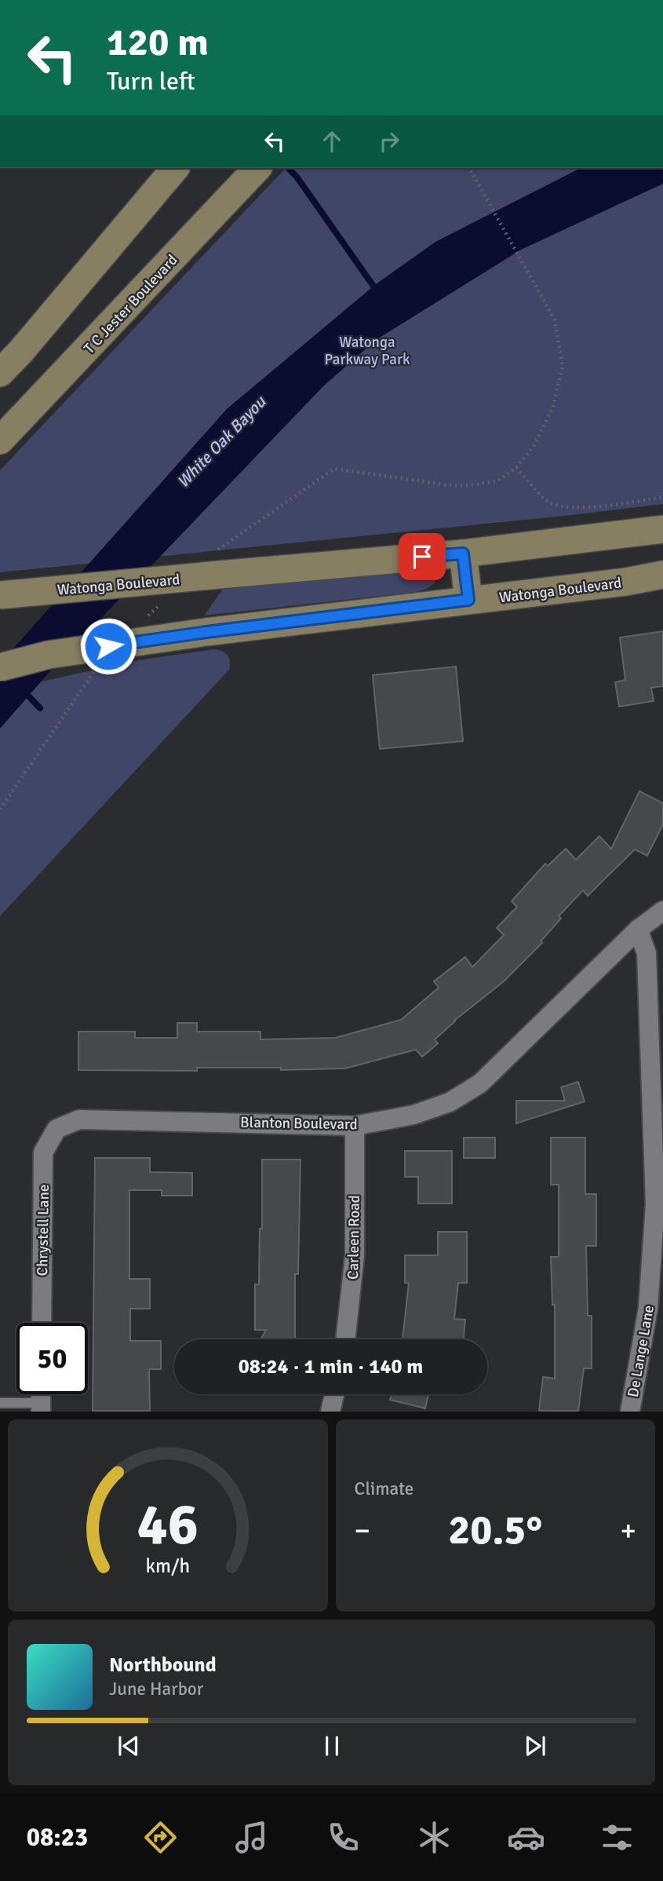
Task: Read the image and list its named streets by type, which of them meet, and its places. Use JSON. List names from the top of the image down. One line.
{"streets":{"main road":["T C Jester Boulevard","Watonga Boulevard"],"street":["Blanton Boulevard","Chrystell Lane","Carleen Road","De Lange Lane"]},"crossings":[["Blanton Boulevard","Chrystell Lane"],["Blanton Boulevard","Carleen Road"],["Blanton Boulevard","De Lange Lane"]],"water":["White Oak Bayou"],"parks":["Watonga Parkway Park"],"page":{"turn":["120 m","Turn left"],"limit":"50","trip":"08:24 · 1 min · 140 m","tile":"Climate","heat":["−","20.5°","+"],"song":["Northbound","June Harbor"],"tabs":"08:23","gauge":["46","km/h"]}}
